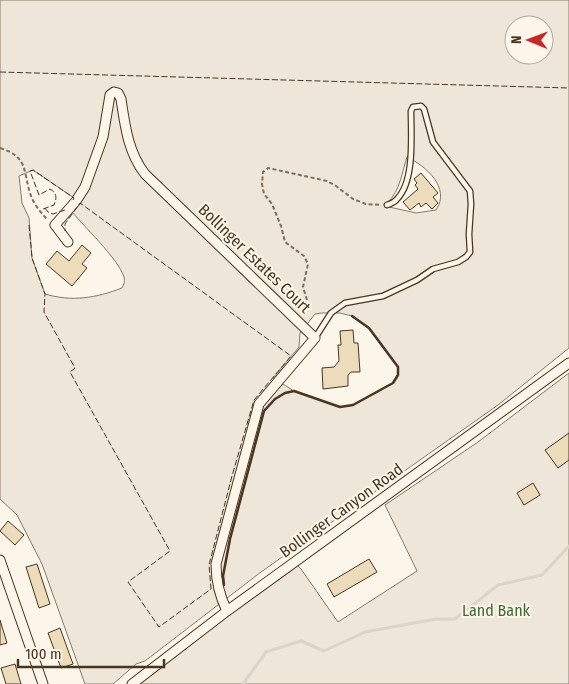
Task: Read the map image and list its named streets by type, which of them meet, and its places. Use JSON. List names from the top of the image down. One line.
{"streets":{"street":["Bollinger Estates Court","Bollinger Canyon Road"]},"parks":["Land Bank"],"scale_bar":"100 m","north":"left"}
